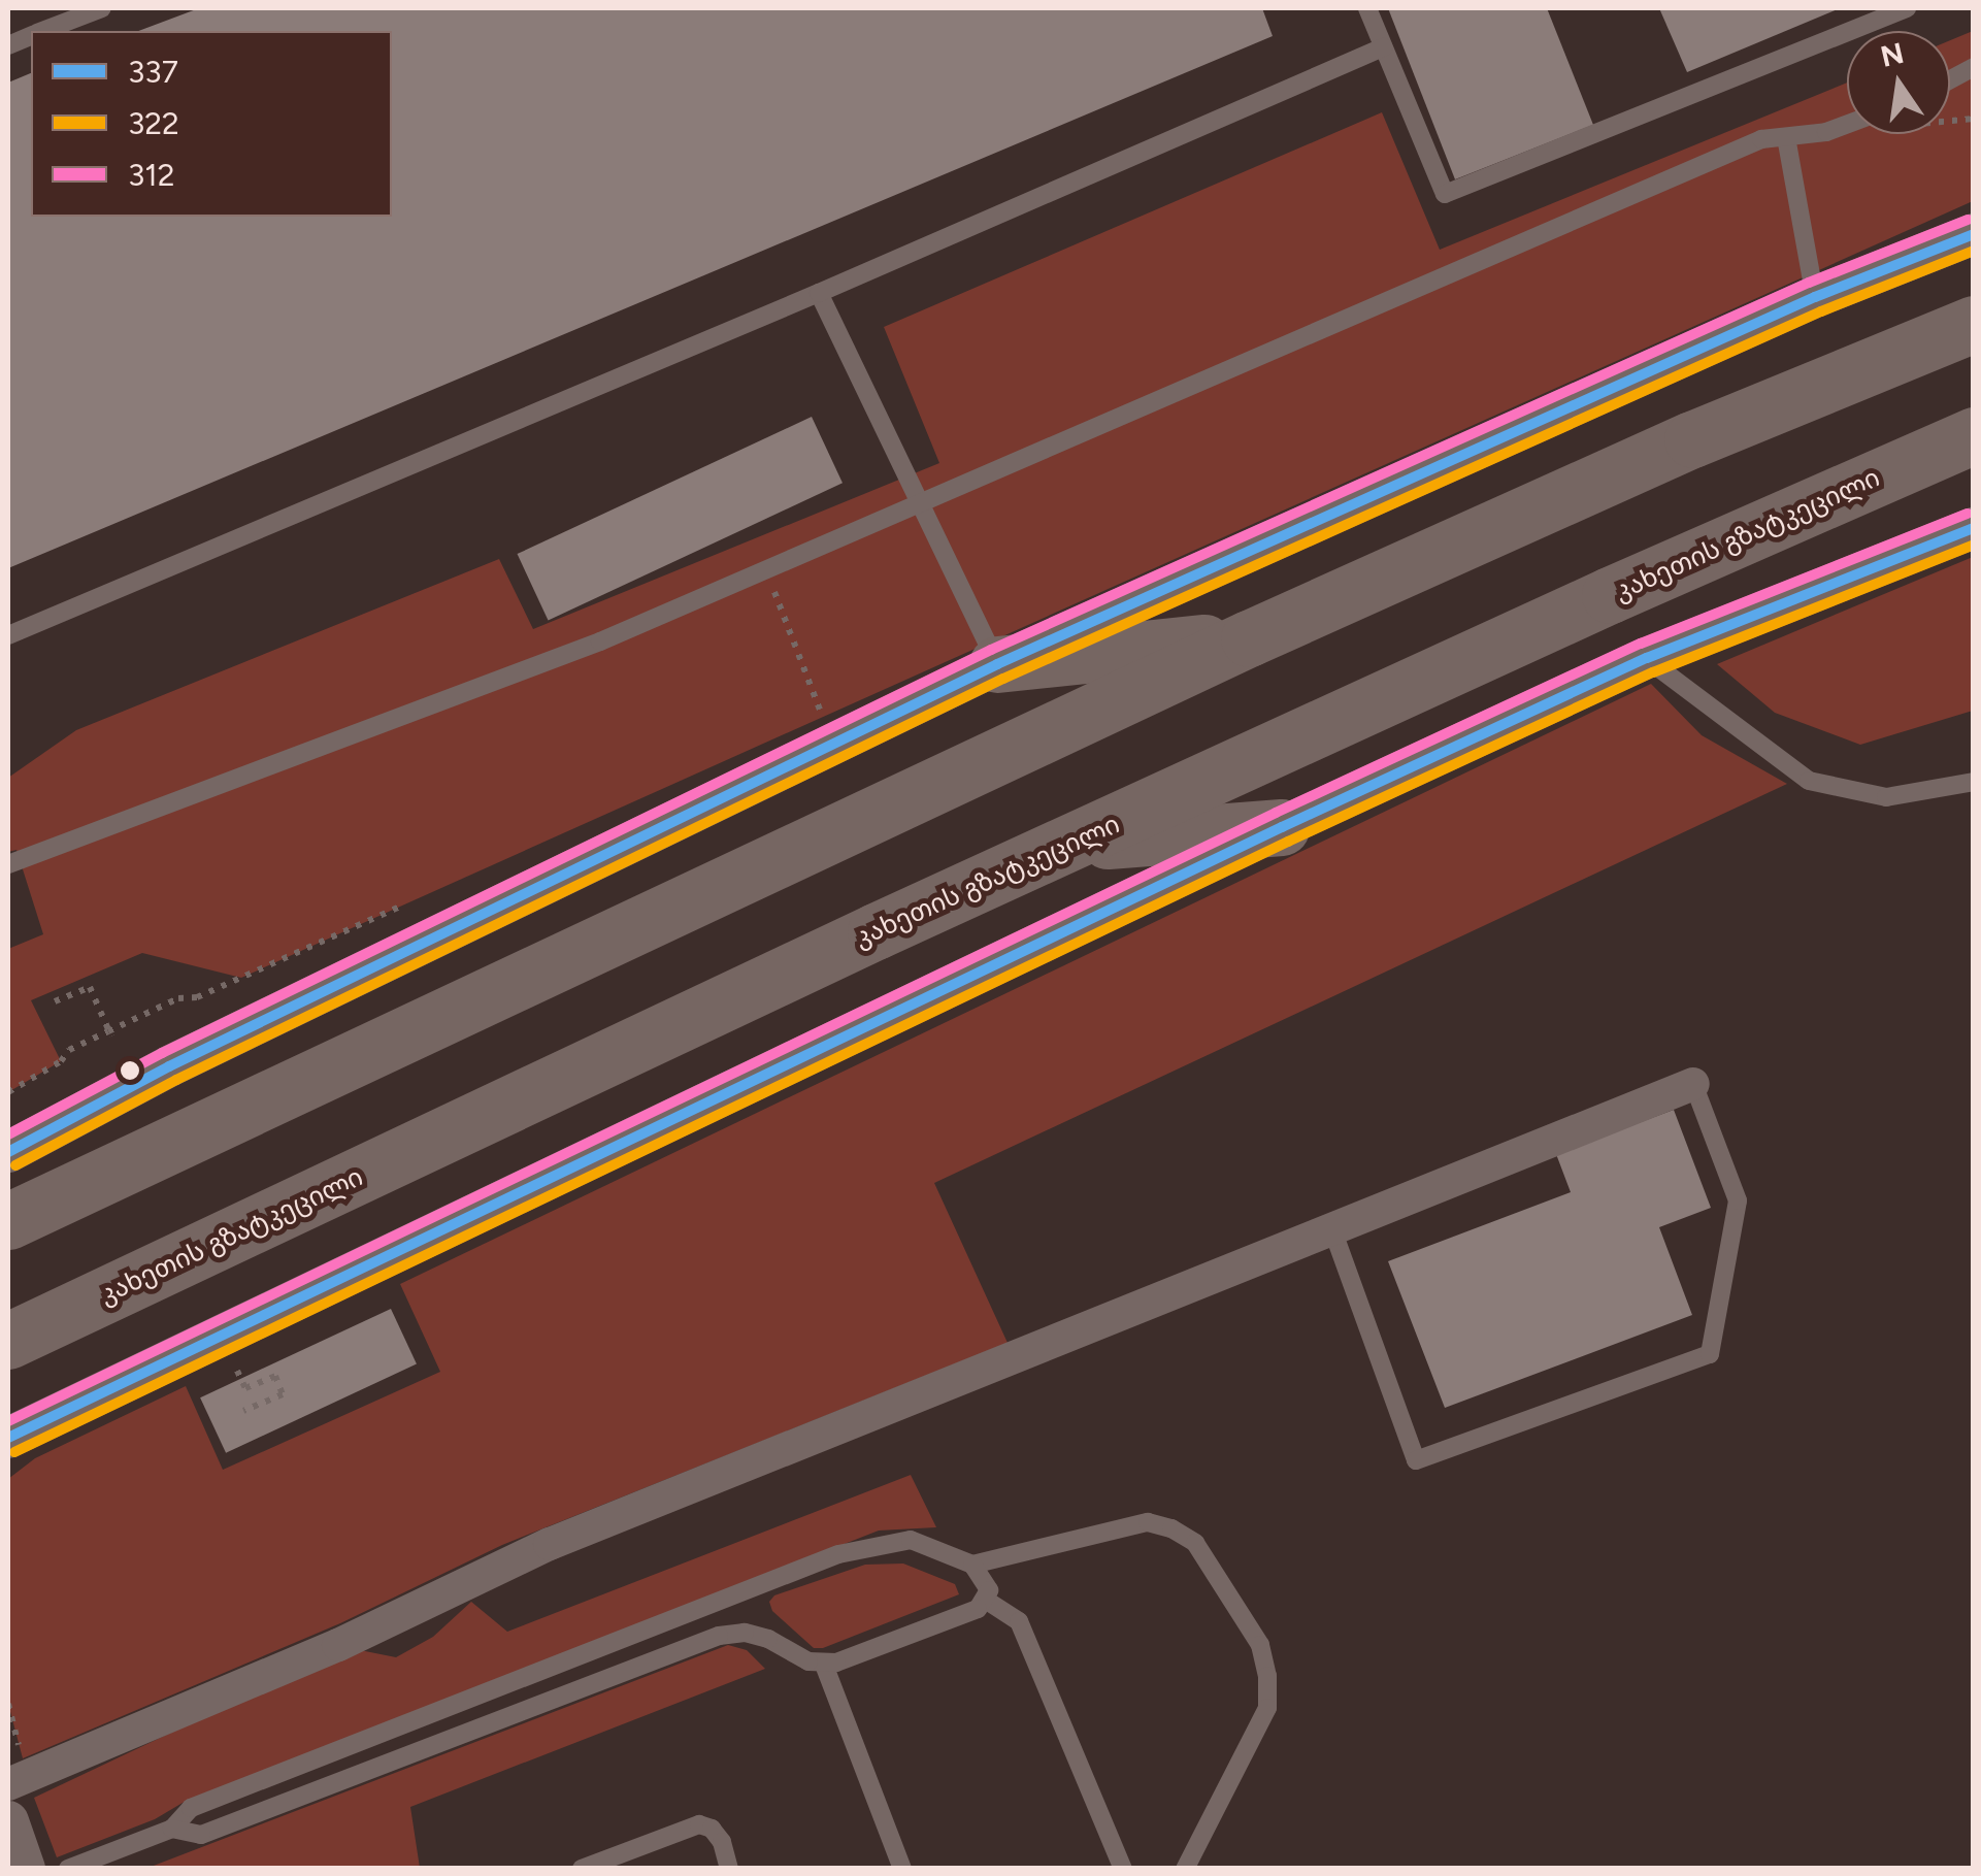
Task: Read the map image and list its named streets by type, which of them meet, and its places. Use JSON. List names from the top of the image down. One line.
{"streets":{"highway":["კახეთის გზატკეცილი"]},"lines":["transit line 312","transit line 337","transit line 322"],"legend":["337","322","312"],"north":"top"}
